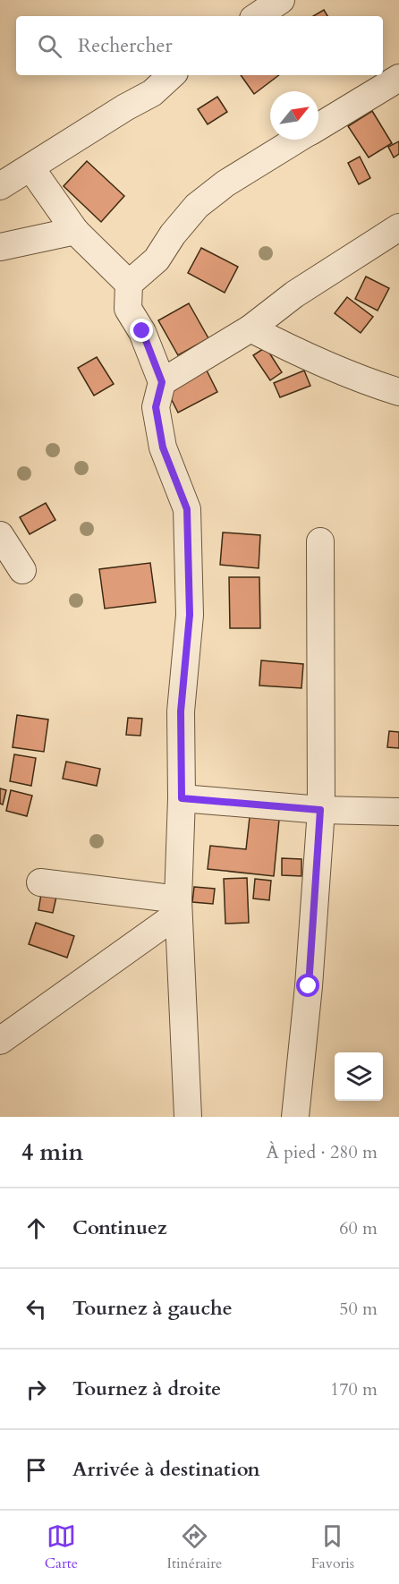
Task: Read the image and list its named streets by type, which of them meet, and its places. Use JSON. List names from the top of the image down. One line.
{"north":"top right","page":{"search":"Rechercher","heading":["4 min","À pied · 280 m"],"list":[["Continuez","60 m"],["Tournez à gauche","50 m"],["Tournez à droite","170 m"],"Arrivée à destination"],"nav":["Carte","Itinéraire","Favoris"]}}
